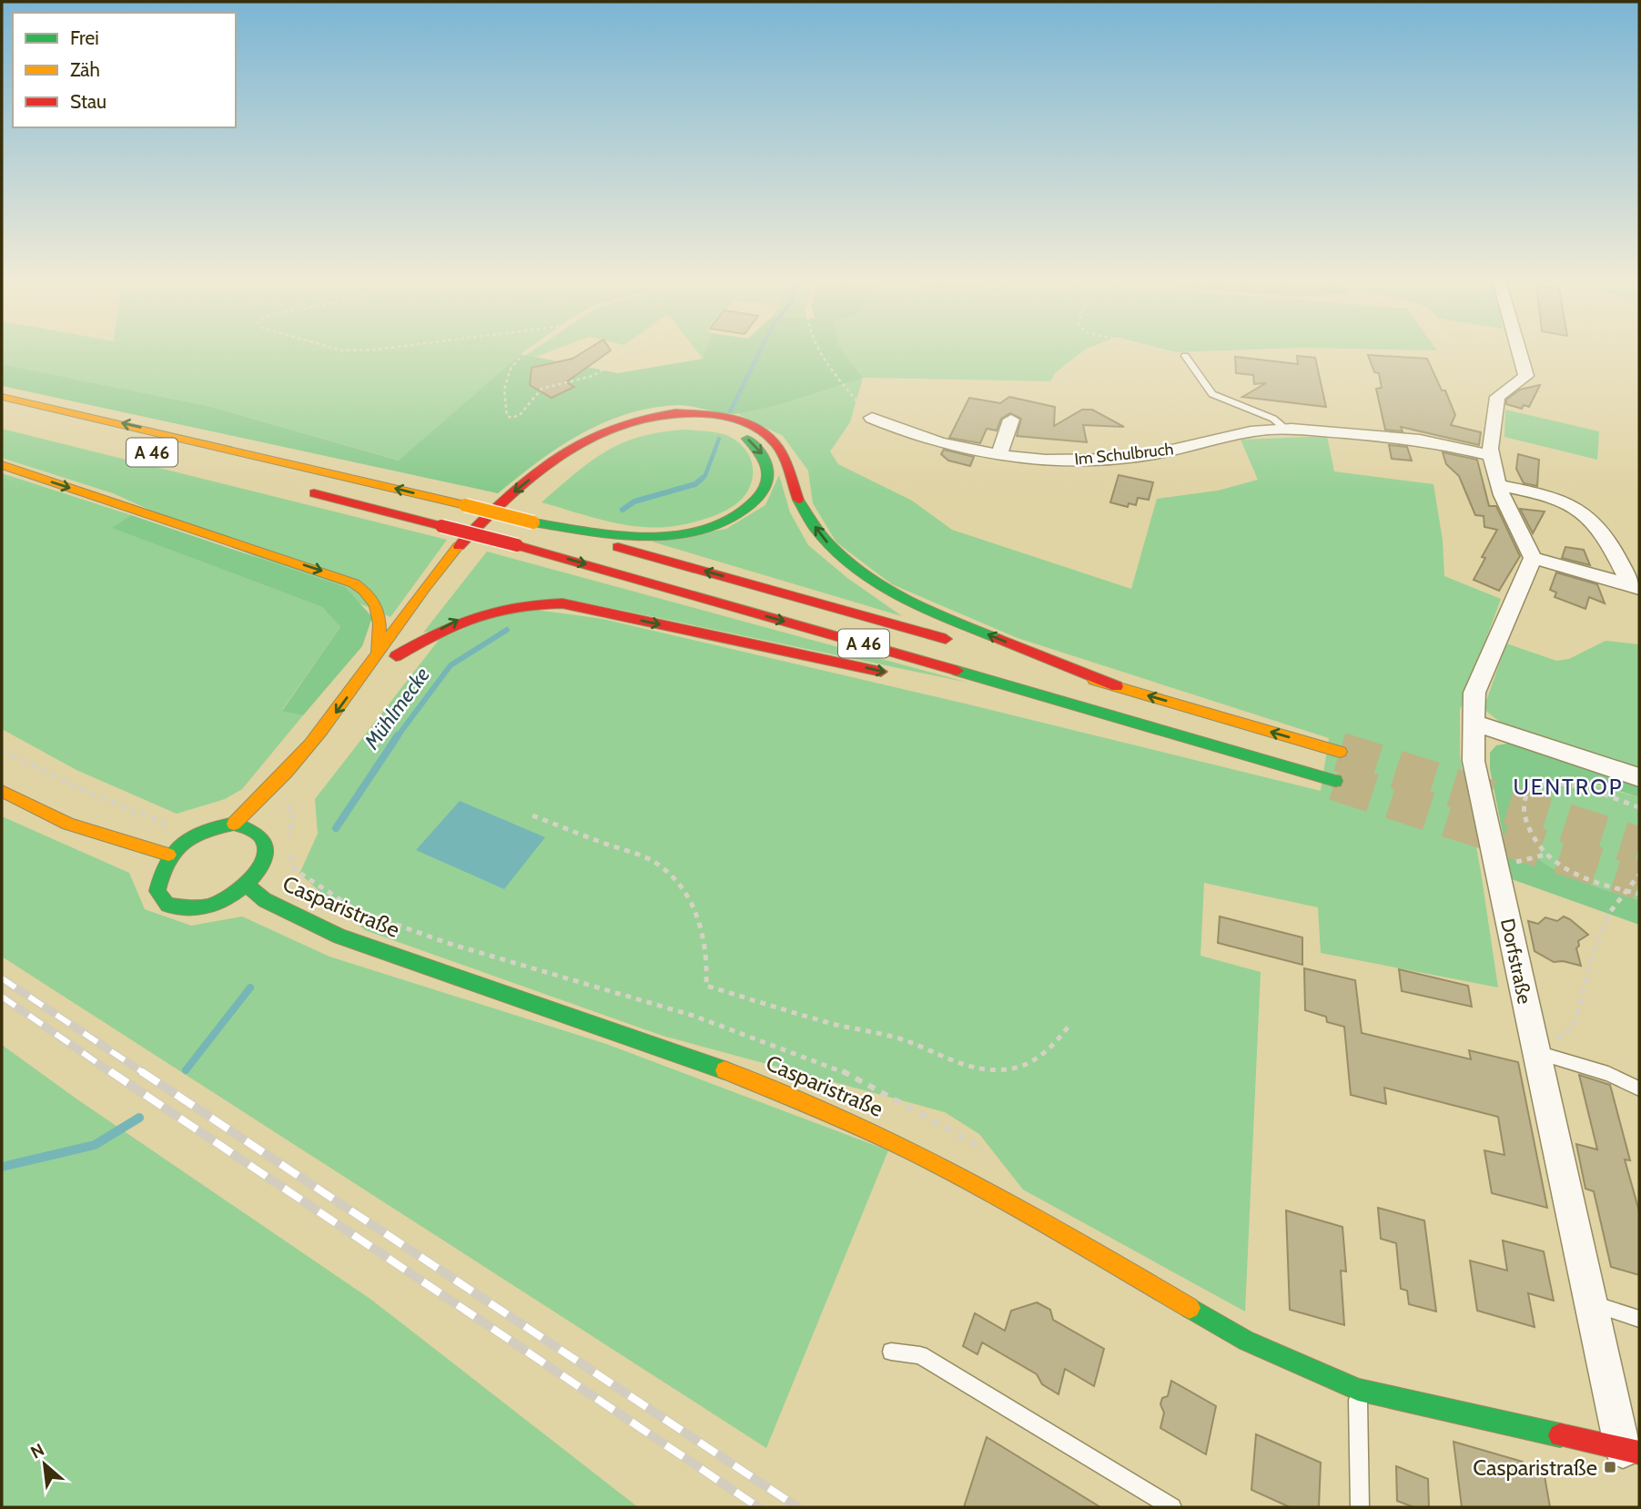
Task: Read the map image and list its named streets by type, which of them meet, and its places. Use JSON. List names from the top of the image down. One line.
{"streets":{"main road":["A 46","Casparistraße"],"street":["Im Schulbruch","Dorfstraße"]},"crossings":[["Casparistraße","Dorfstraße"]],"districts":["UENTROP"],"water":["Mühlmecke"],"places":{"transit":["Casparistraße"]},"legend":["Frei","Zäh","Stau"],"north":"top left"}
